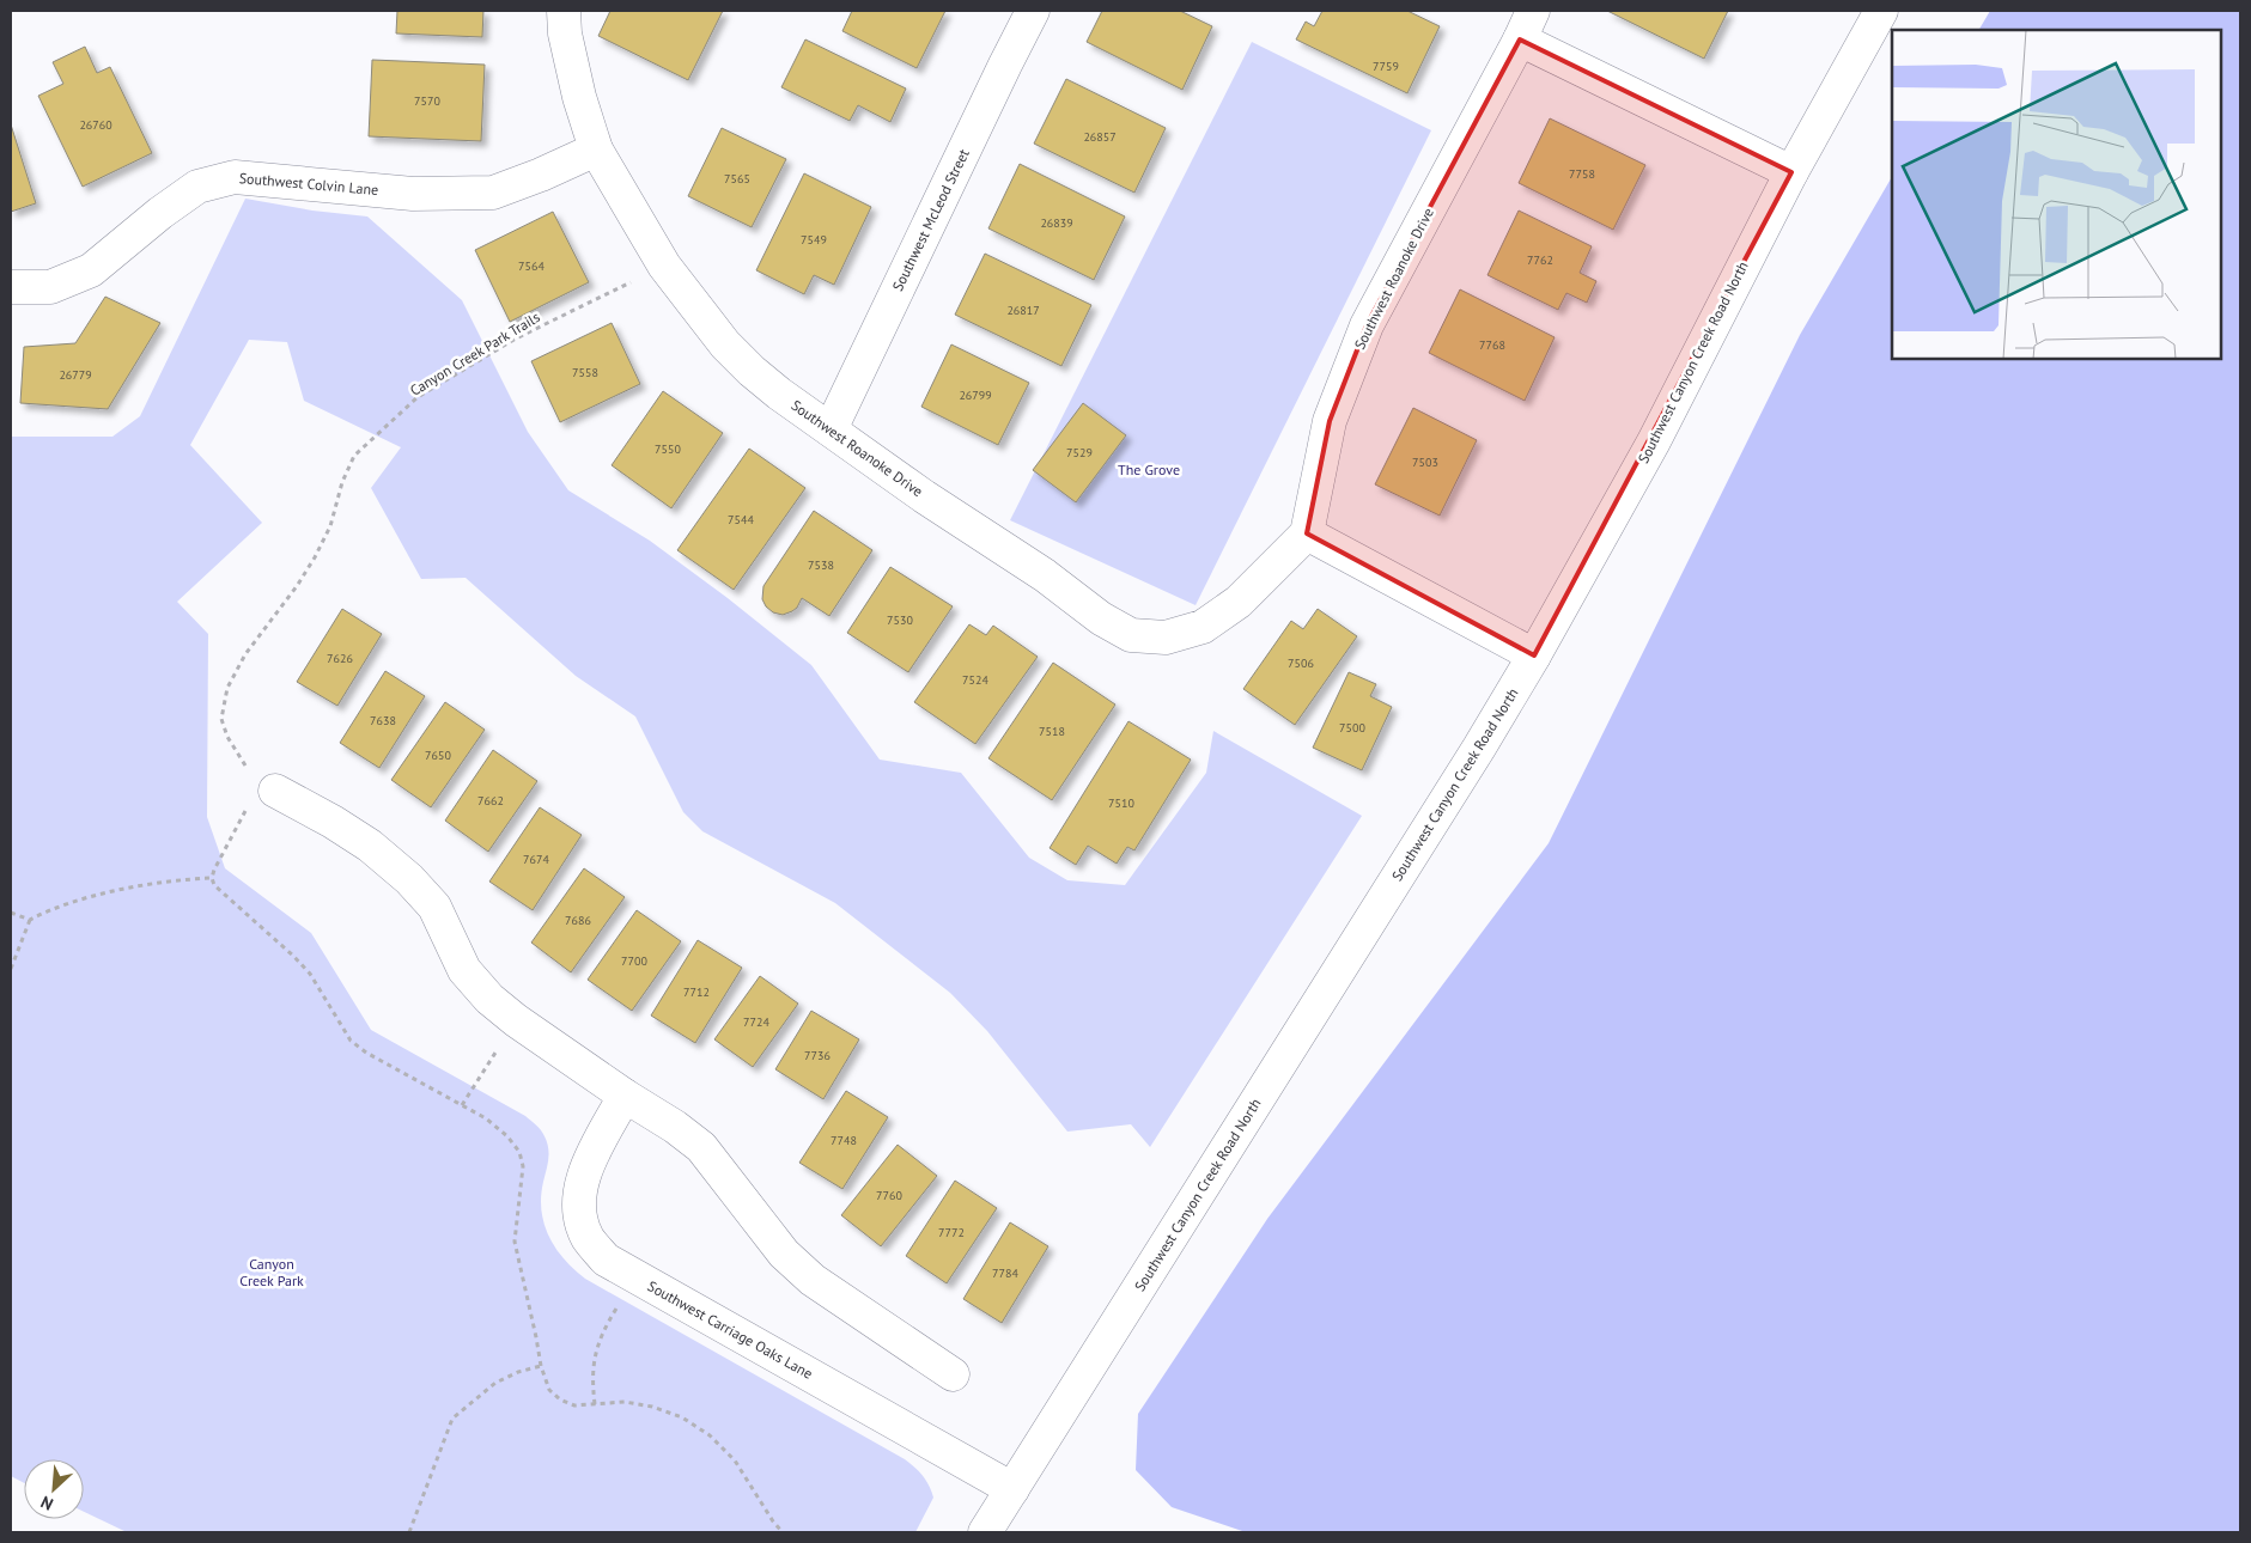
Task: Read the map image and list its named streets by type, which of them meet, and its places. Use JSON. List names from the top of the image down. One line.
{"streets":{"street":["Southwest Colvin Lane","Southwest McLeod Street","Southwest Roanoke Drive","Southwest Canyon Creek Road North","Southwest Carriage Oaks Lane"],"path":["Canyon Creek Park Trails"]},"crossings":[["Southwest Colvin Lane","Southwest Roanoke Drive"],["Southwest McLeod Street","Southwest Roanoke Drive"],["Southwest Roanoke Drive","Canyon Creek Park Trails"],["Southwest Roanoke Drive","Southwest Canyon Creek Road North"],["Southwest Canyon Creek Road North","Southwest Carriage Oaks Lane"]],"parks":["The Grove","Canyon Creek Park"],"house_numbers":["7759","7570","26760","26857","7758","7565","26839","7549","7762","7564","26817","7768","7558","26779","26799","7550","7529","7503","7544","7538","7530","7626","7506","7524","7638","7500","7518","7650","7662","7510","7674","7686","7700","7712","7724","7736","7748","7760","7772","7784"],"north":"bottom left"}
